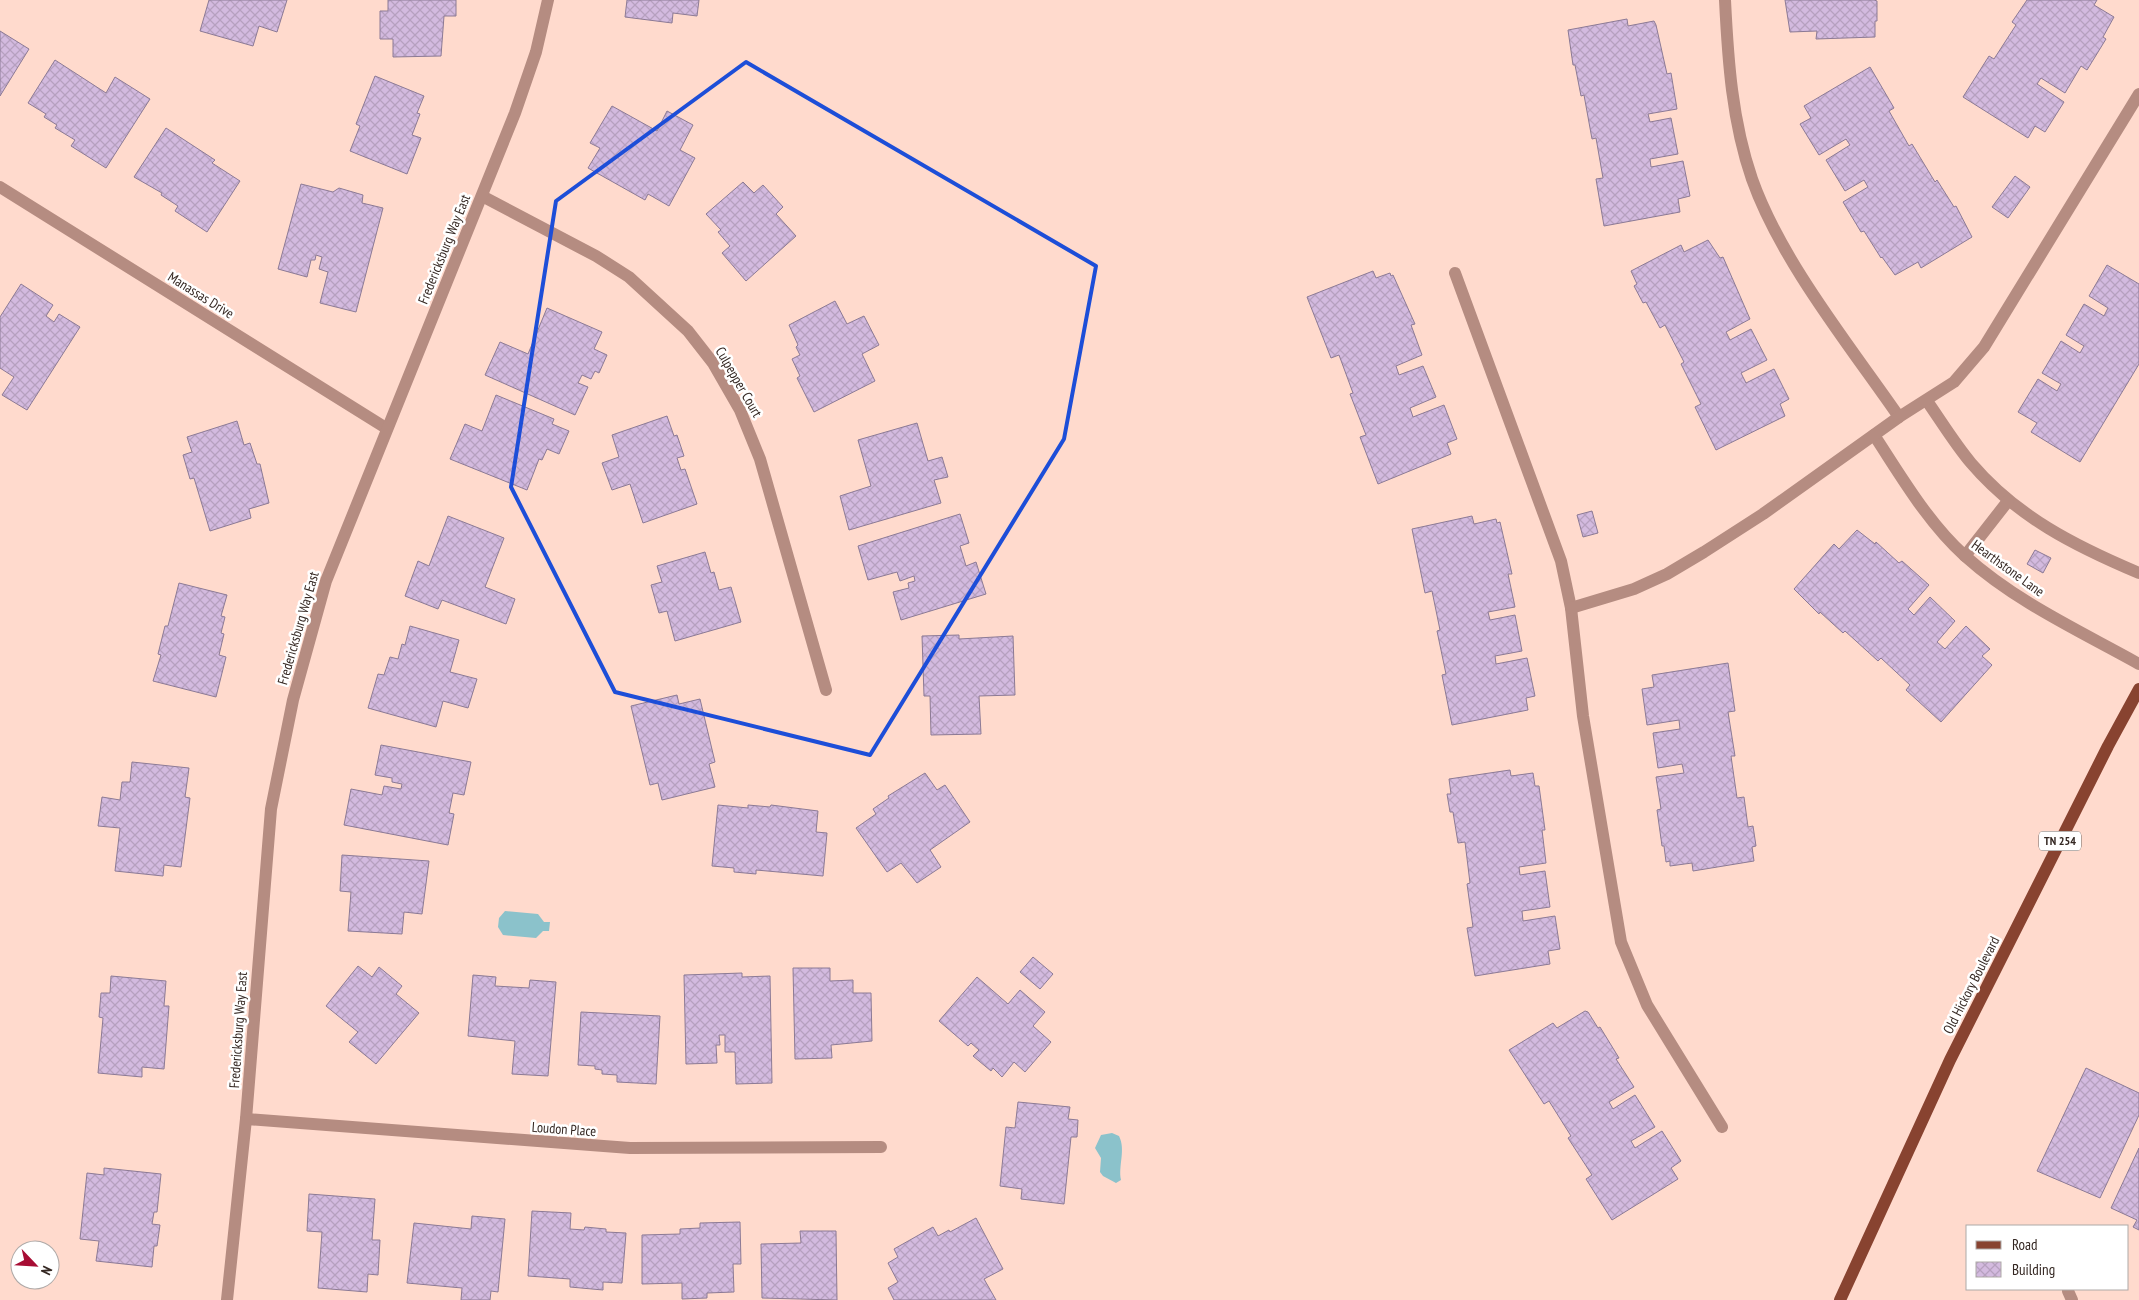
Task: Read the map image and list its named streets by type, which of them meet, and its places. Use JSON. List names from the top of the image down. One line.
{"streets":{"main road":["TN 254","Old Hickory Boulevard"],"street":["Fredericksburg Way East","Manassas Drive","Culpepper Court","Hearthstone Lane","Loudon Place"]},"crossings":[["Fredericksburg Way East","Manassas Drive"],["Fredericksburg Way East","Culpepper Court"],["Fredericksburg Way East","Loudon Place"]],"legend":["Road","Building"],"north":"bottom right"}
